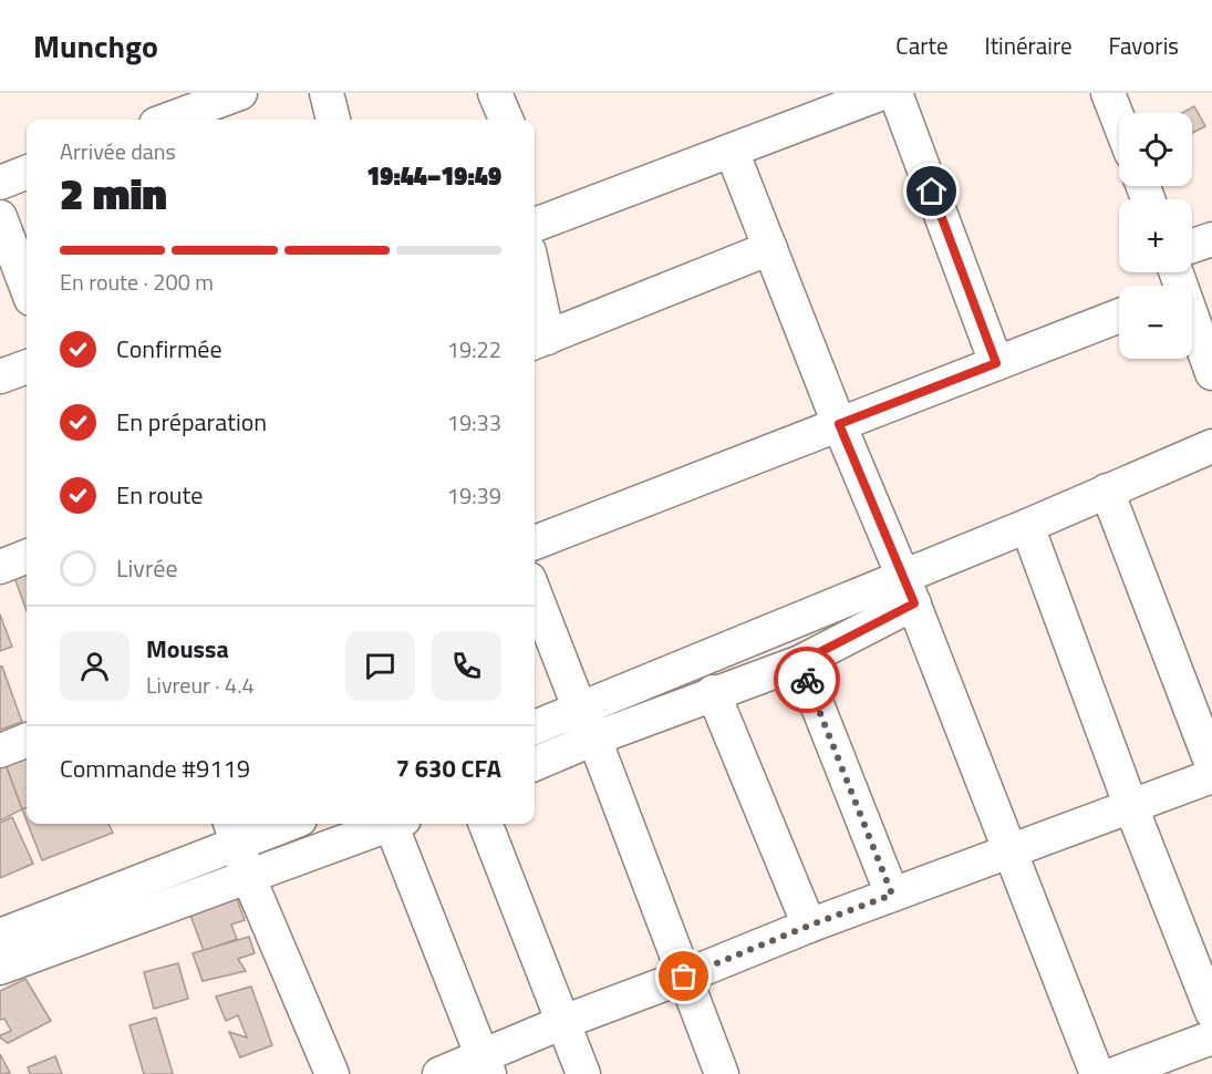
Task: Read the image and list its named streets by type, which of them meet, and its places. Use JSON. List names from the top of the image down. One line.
{"page":{"header":"Munchgo","nav":["Carte","Itinéraire","Favoris"],"map_buttons":["+","−"],"heading":["2 min","Arrivée dans","19:44–19:49"],"panel":["Moussa","Livreur · 4.4","Commande #9119","7 630 CFA"],"bar":"En route · 200 m","list":[["Confirmée","19:22"],["En préparation","19:33"],["En route","19:39"],"Livrée"]}}
